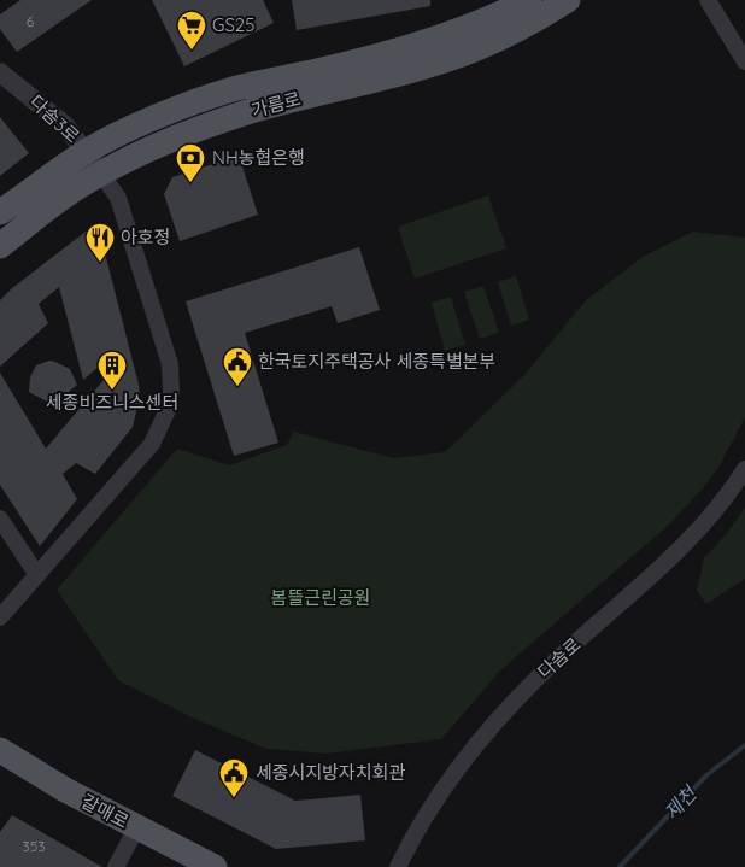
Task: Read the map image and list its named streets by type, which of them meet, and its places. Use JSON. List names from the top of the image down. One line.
{"streets":{"main road":["가름로","갈매로"],"street":["다솜3로","다솜로"]},"crossings":[["가름로","다솜3로"]],"water":["제천"],"parks":["봄뜰근린공원"],"places":{"supermarket":["GS25"],"bank":["NH농협은행"],"restaurant":["아호정"],"public building":["한국토지주택공사 세종특별본부","세종시지방자치회관"],"building":["세종비즈니스센터"]},"house_numbers":["6","353"]}
